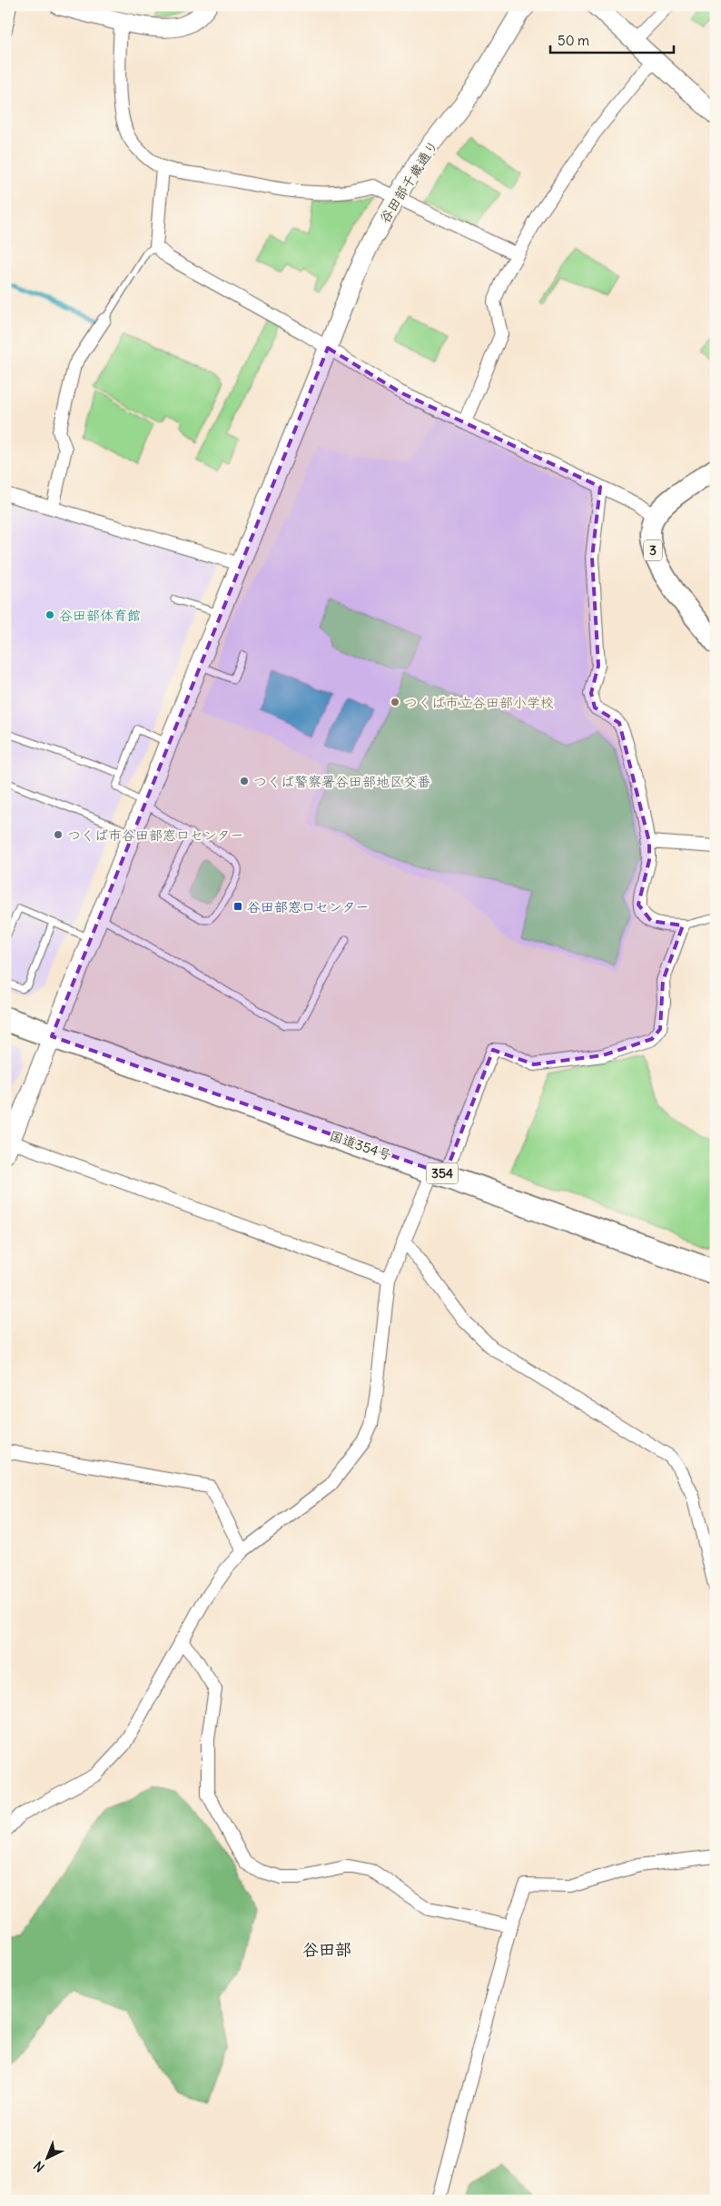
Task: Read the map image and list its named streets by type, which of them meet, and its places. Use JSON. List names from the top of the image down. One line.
{"streets":{"highway":["国道354号","354"],"main road":["3"],"street":["谷田部千歳通り"]},"crossings":[["谷田部千歳通り","国道354号"]],"districts":["谷田部"],"places":{"other":["谷田部体育館","つくば市立谷田部小学校","つくば警察署谷田部地区交番","つくば市谷田部窓口センター"],"transit":["谷田部窓口センター"]},"scale_bar":"50 m","north":"bottom left"}
